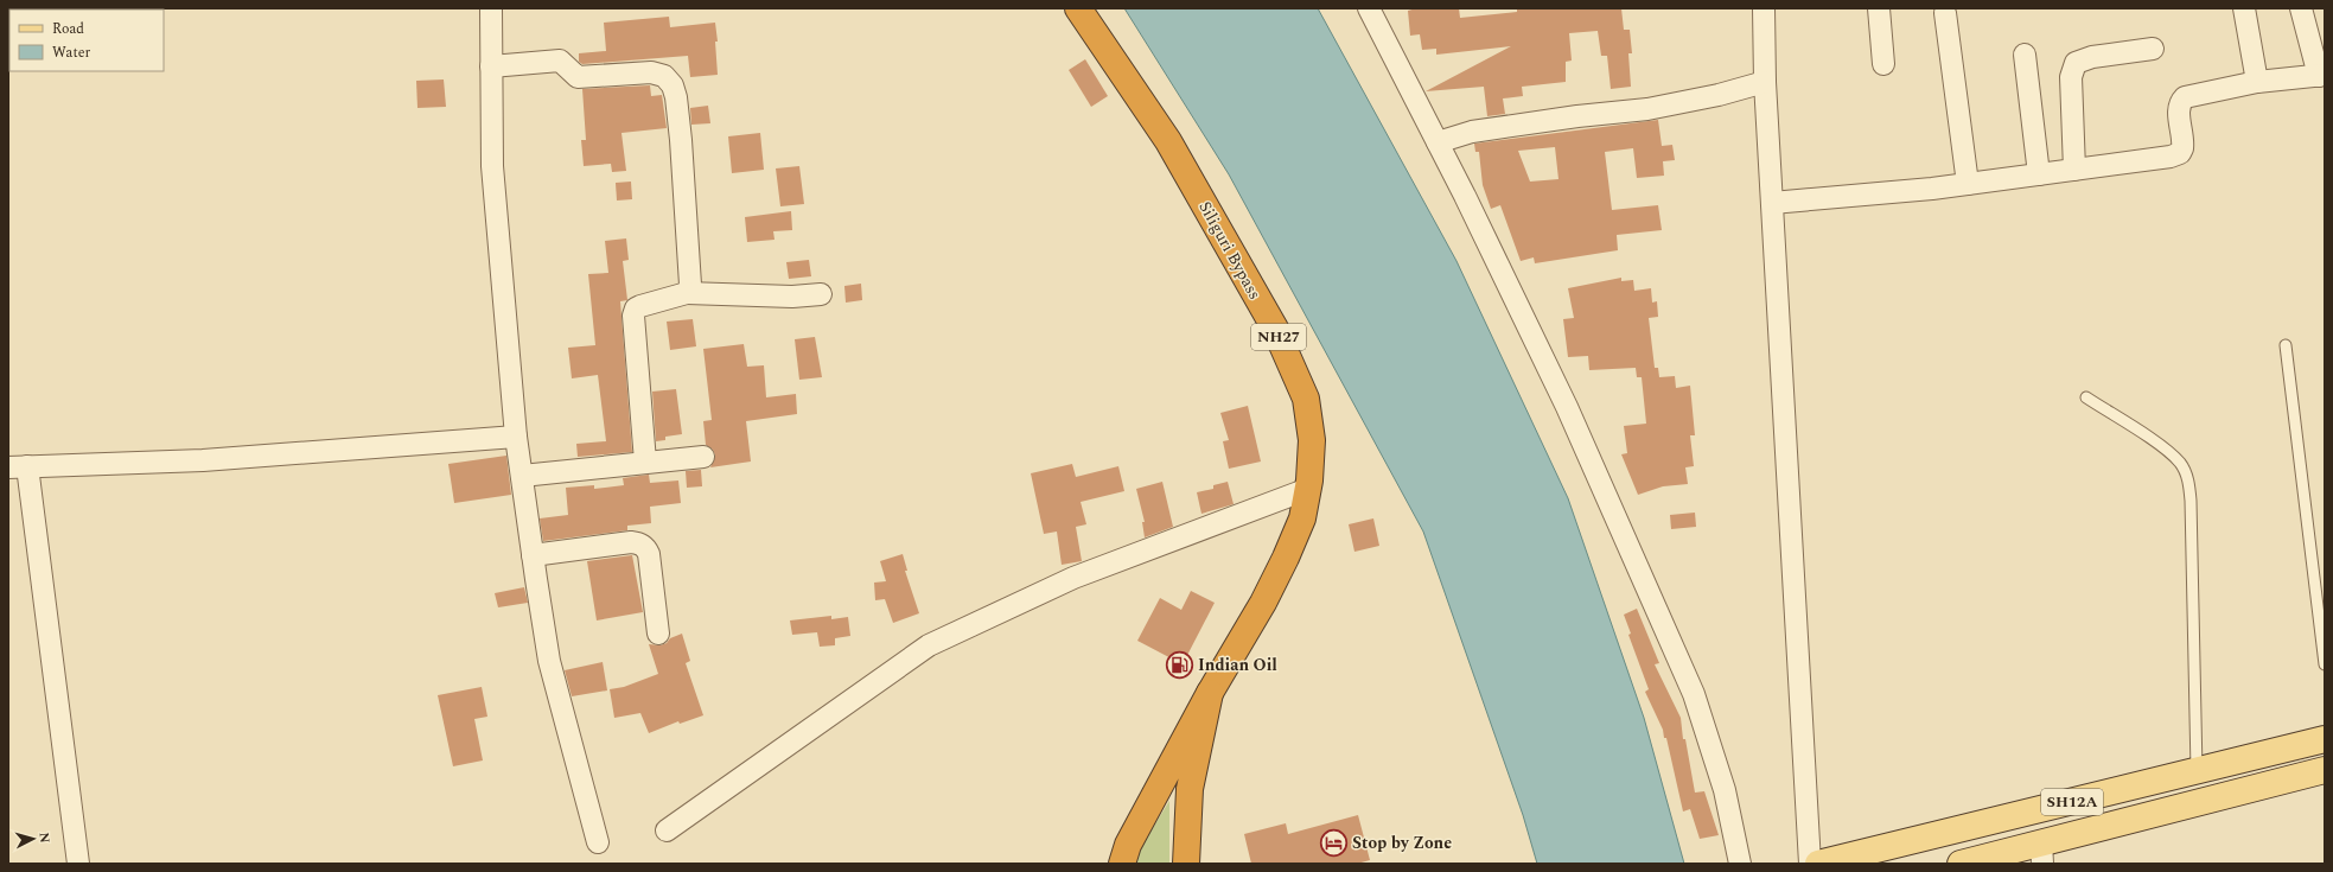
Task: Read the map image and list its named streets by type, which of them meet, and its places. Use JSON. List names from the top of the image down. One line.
{"streets":{"highway":["Siliguri Bypass","NH27"],"main road":["SH12A"]},"crossings":[["Siliguri Bypass","NH27"]],"places":{"fuel station":["Indian Oil"],"hotel":["Stop by Zone"]},"legend":["Road","Water"],"north":"right"}
